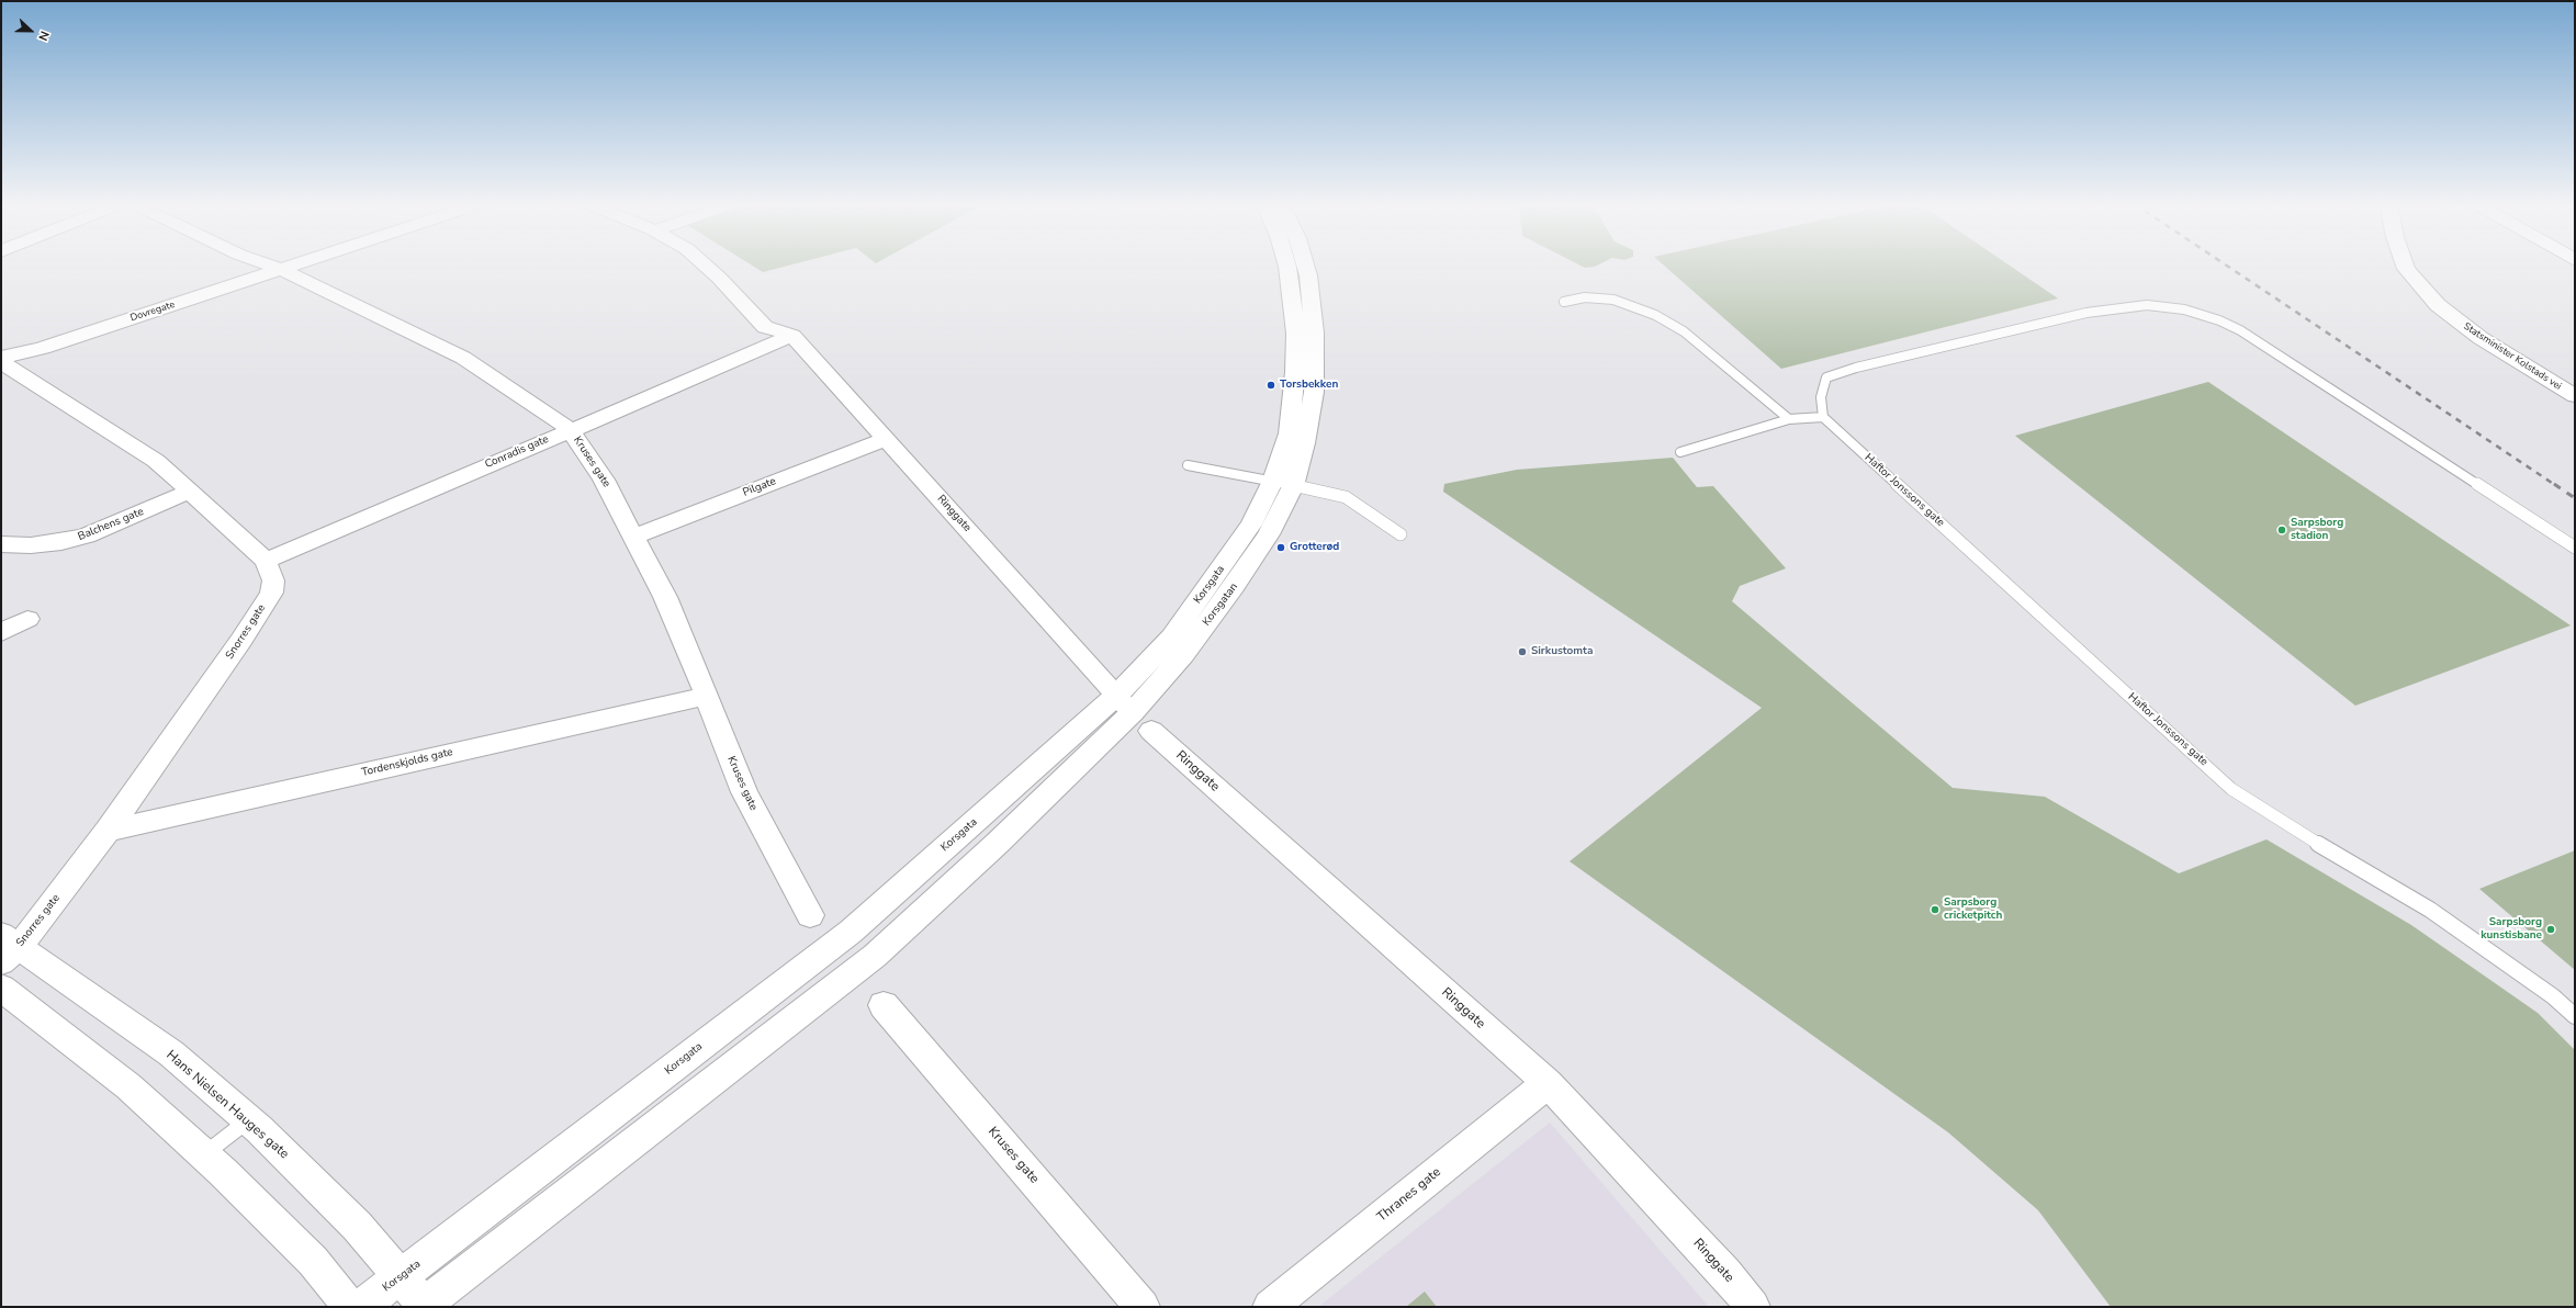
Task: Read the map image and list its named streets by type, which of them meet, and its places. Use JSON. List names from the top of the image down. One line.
{"streets":{"street":["Dovregate","Statsminister Kolstads vei","Conradis gate","Kruses gate","Pilgate","Ringgate","Balchens gate","Korsgata","Korsgatan","Snorres gate","Tordenskjolds gate","Hans Nielsen Hauges gate","Thranes gate"],"lane":["Haftor Jonssons gate"]},"crossings":[["Dovregate","Kruses gate"],["Conradis gate","Kruses gate"],["Conradis gate","Ringgate"],["Conradis gate","Snorres gate"],["Kruses gate","Pilgate"],["Kruses gate","Tordenskjolds gate"],["Pilgate","Ringgate"],["Ringgate","Korsgata"],["Ringgate","Korsgatan"],["Ringgate","Thranes gate"],["Balchens gate","Snorres gate"],["Korsgata","Korsgatan"],["Korsgata","Hans Nielsen Hauges gate"],["Snorres gate","Tordenskjolds gate"],["Snorres gate","Hans Nielsen Hauges gate"]],"places":["Torsbekken","Sarpsborg stadion","Grotterød","Sirkustomta","Sarpsborg cricketpitch","Sarpsborg kunstisbane"],"north":"right"}
